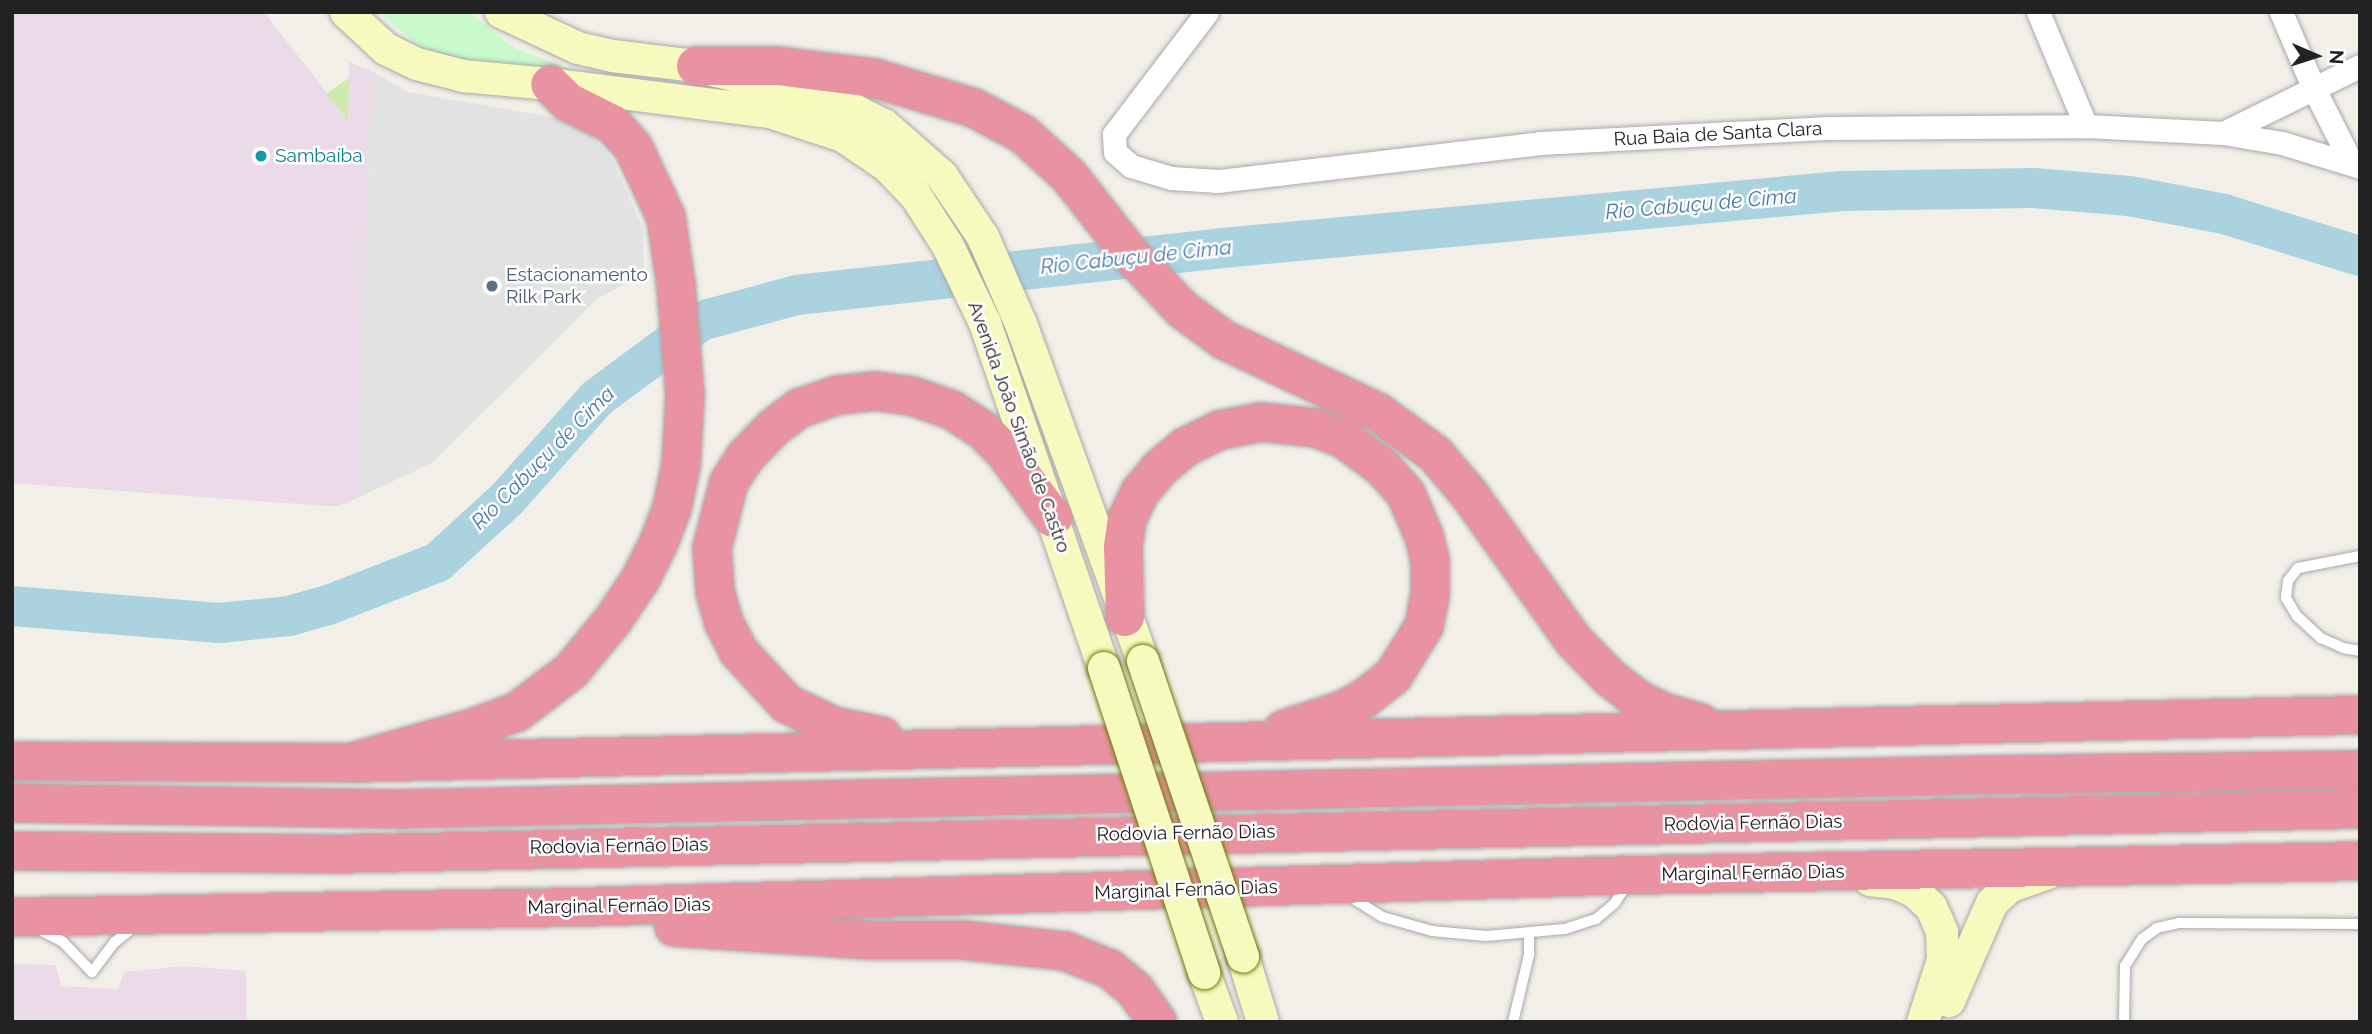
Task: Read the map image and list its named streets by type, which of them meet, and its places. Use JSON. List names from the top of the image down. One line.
{"streets":{"highway":["Rodovia Fernão Dias","Marginal Fernão Dias"],"main road":["Avenida João Simão de Castro"],"street":["Rua Baia de Santa Clara"]},"water":["Rio Cabuçu de Cima"],"places":["Sambaíba","Estacionamento Rilk Park"],"north":"right"}
